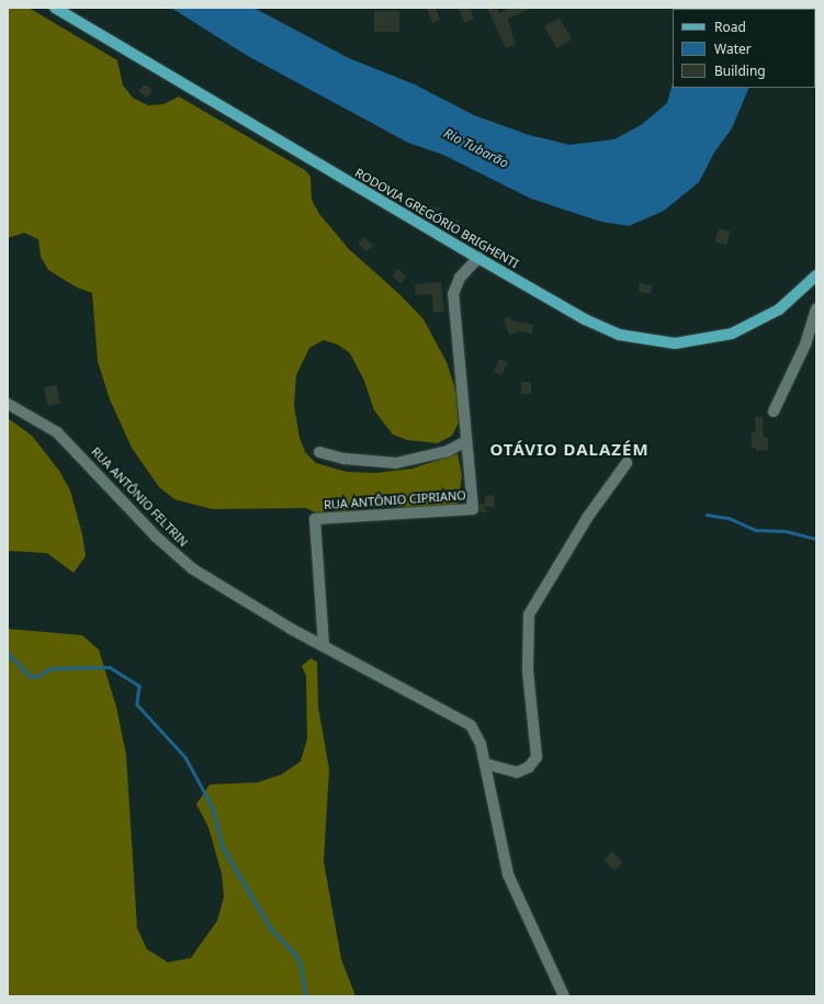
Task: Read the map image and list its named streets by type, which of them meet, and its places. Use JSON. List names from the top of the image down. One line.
{"streets":{"main road":["RODOVIA GREGÓRIO BRIGHENTI"],"street":["RUA ANTÔNIO FELTRIN","RUA ANTÔNIO CIPRIANO"]},"crossings":[["RODOVIA GREGÓRIO BRIGHENTI","RUA ANTÔNIO CIPRIANO"],["RUA ANTÔNIO FELTRIN","RUA ANTÔNIO CIPRIANO"]],"districts":["OTÁVIO DALAZÉM"],"water":["Rio Tubarão"],"legend":["Road","Water","Building"]}
